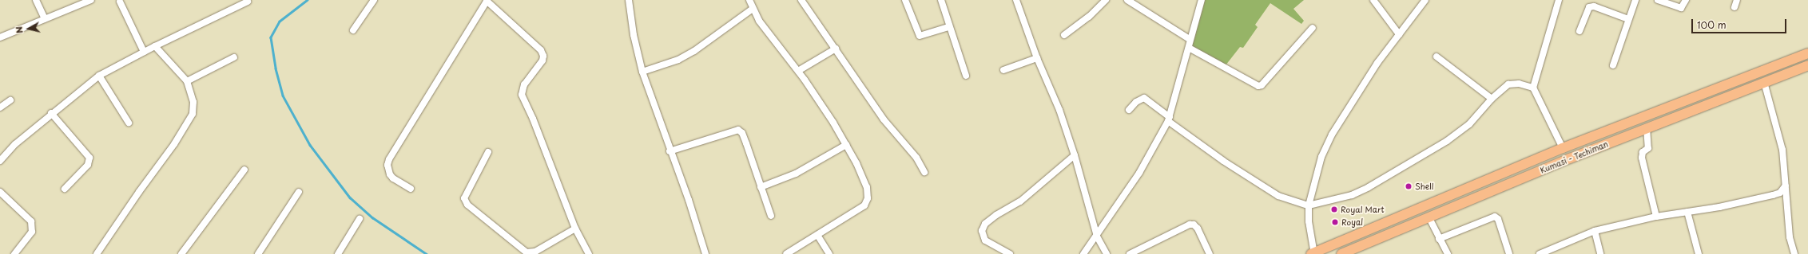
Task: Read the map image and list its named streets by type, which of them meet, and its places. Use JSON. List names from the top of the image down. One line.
{"streets":{"highway":["Kumasi - Techiman"]},"places":["Shell","Royal Mart","Royal"],"scale_bar":"100 m","north":"left"}
